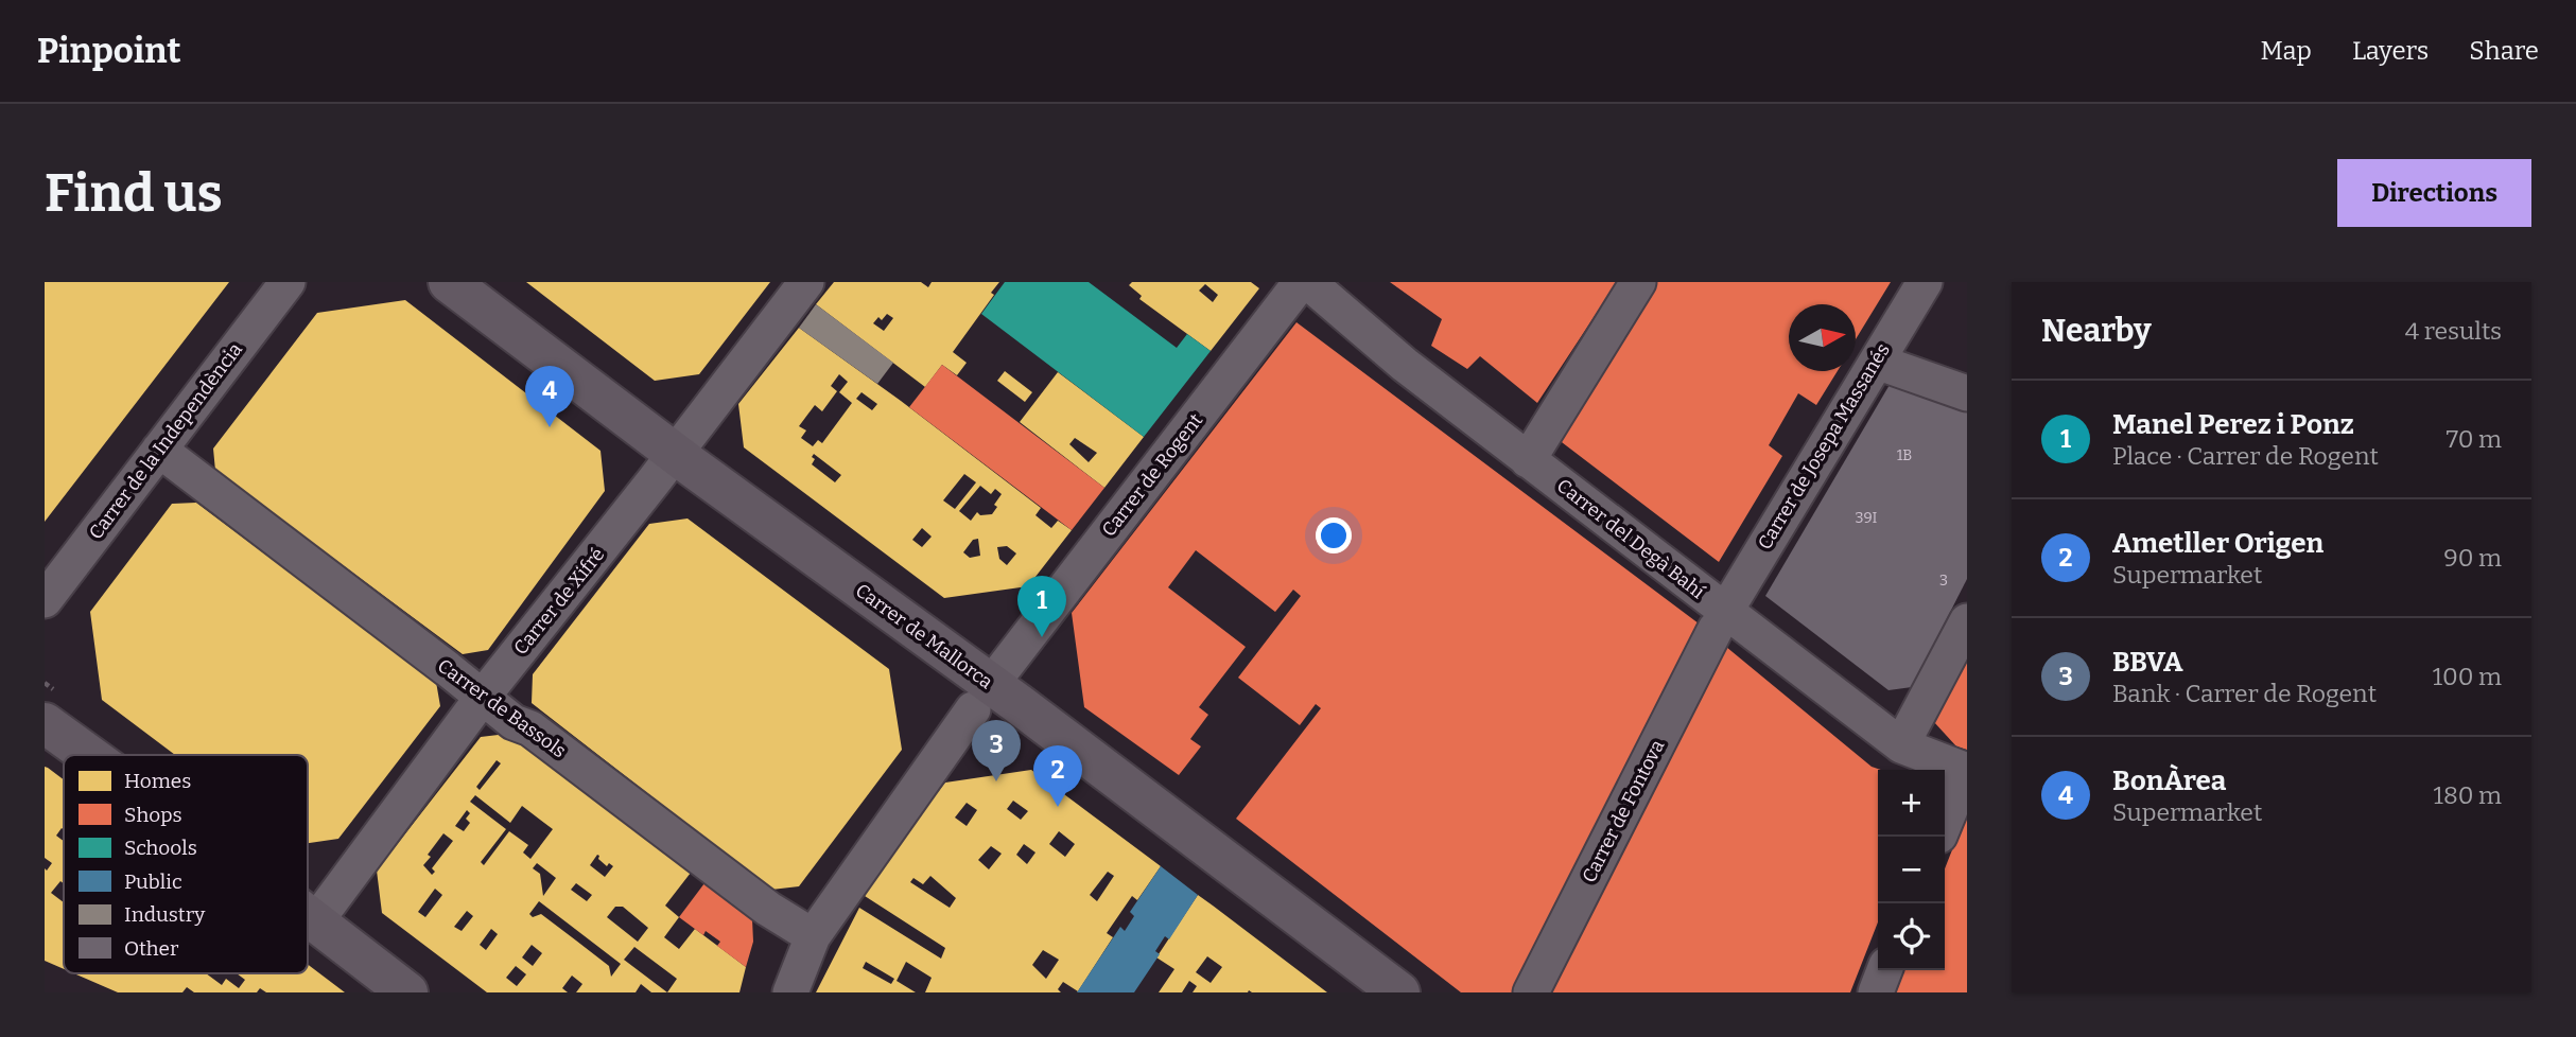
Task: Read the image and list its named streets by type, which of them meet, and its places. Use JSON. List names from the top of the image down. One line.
{"streets":{"main road":["Carrer de Mallorca"],"street":["Carrer de la Independència","Carrer de Josepa Massanés","Carrer de Rogent","Carrer del Degà Bahí","Carrer de Xifré","Carrer de Bassols","Carrer de Fontova"]},"crossings":[["Carrer de la Independència","Carrer de Bassols"],["Carrer de Josepa Massanés","Carrer del Degà Bahí"],["Carrer de Josepa Massanés","Carrer de Fontova"],["Carrer del Degà Bahí","Carrer de Fontova"],["Carrer de Xifré","Carrer de Mallorca"],["Carrer de Xifré","Carrer de Bassols"]],"house_numbers":["1B","39I","3"],"legend":["Homes","Shops","Schools","Public","Industry","Other"],"north":"right","page":{"header":"Pinpoint","nav":["Map","Layers","Share"],"buttons":"Directions","title":"Find us","heading":["Nearby","4 results"],"pins":["4","1","3","2"],"list":[{"mark":"1","name":"Manel Perez i Ponz","note":"Place · Carrer de Rogent","value":"70 m"},{"mark":"2","name":"Ametller Origen","note":"Supermarket","value":"90 m"},{"mark":"3","name":"BBVA","note":"Bank · Carrer de Rogent","value":"100 m"},{"mark":"4","name":"BonÀrea","note":"Supermarket","value":"180 m"}],"map_buttons":["+","−"]}}
